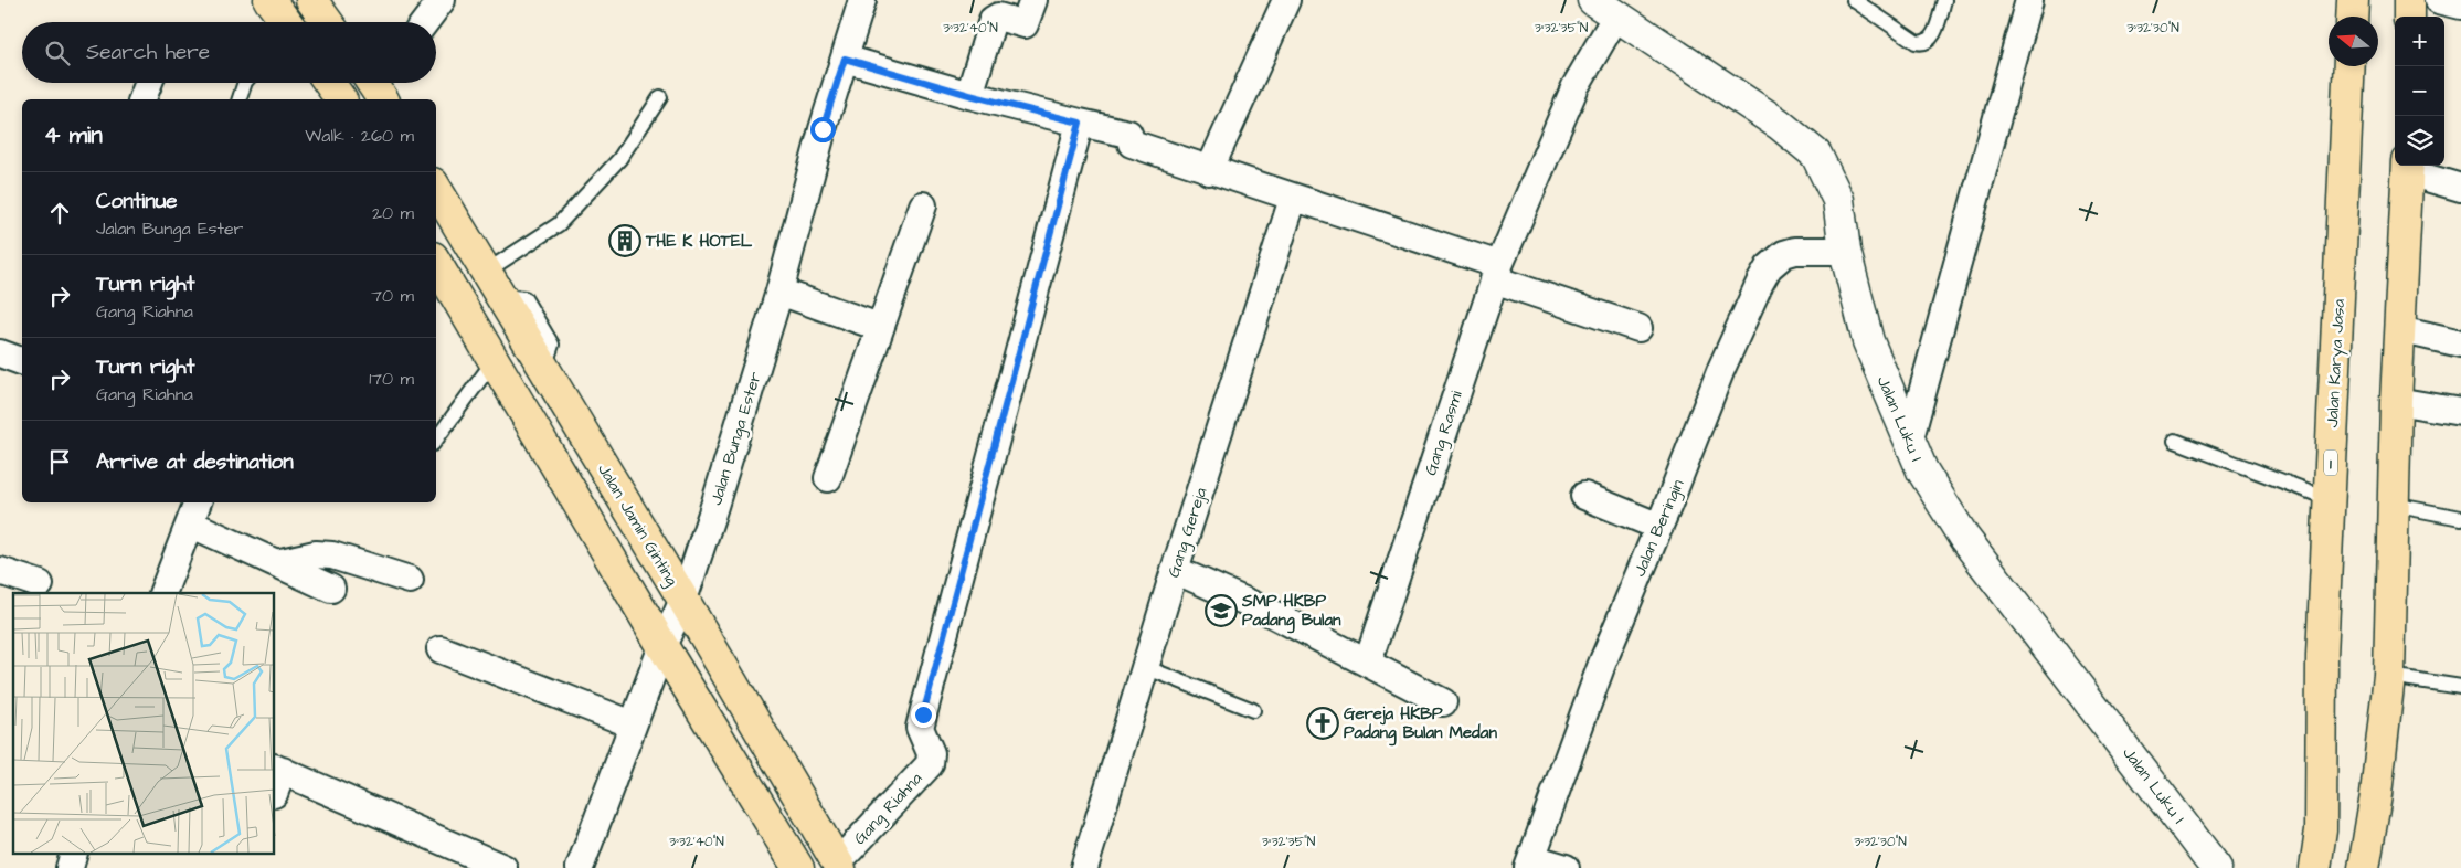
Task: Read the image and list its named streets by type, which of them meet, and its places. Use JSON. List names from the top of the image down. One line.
{"streets":{"main road":["Jalan Karya Jasa","1","Jalan Jamin Ginting"],"street":["Jalan Luku I","Gang Rasmi","Jalan Bunga Ester","Jalan Beringin","Gang Gereja","Gang Riahna"]},"crossings":[["Jalan Luku I","Gang Rasmi"],["Jalan Luku I","Jalan Beringin"],["Jalan Bunga Ester","Jalan Jamin Ginting"],["Jalan Jamin Ginting","Gang Riahna"]],"places":{"building":["THE K HOTEL"],"school or university":["SMP HKBP Padang Bulan"],"church":["Gereja HKBP Padang Bulan Medan"]},"north":"left","page":{"map_buttons":["+","−"],"search":"Search here","heading":["4 min","Walk · 260 m"],"list":[["Continue","Jalan Bunga Ester","20 m"],["Turn right","Gang Riahna","70 m"],["Turn right","Gang Riahna","170 m"],"Arrive at destination"]},"coordinates":["3°32'40\"N","3°32'35\"N","3°32'30\"N"]}
